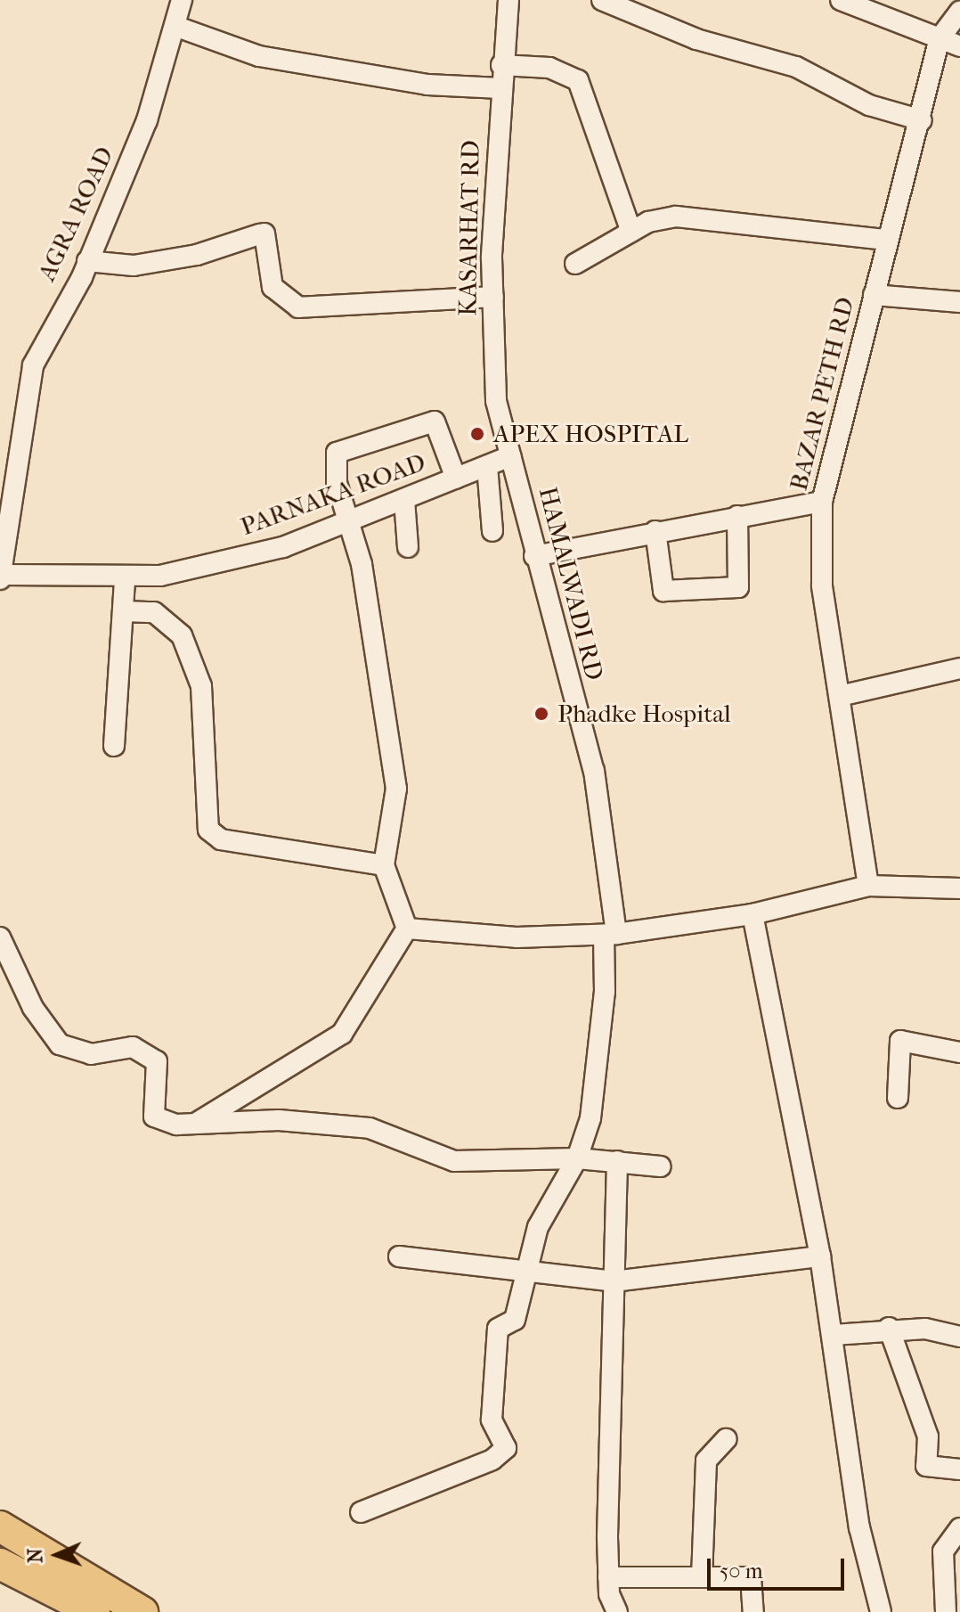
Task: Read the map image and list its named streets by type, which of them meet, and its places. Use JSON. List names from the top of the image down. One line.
{"streets":{"street":["AGRA ROAD","KASARHAT RD","BAZAR PETH RD","PARNAKA ROAD","HAMALWADI RD"]},"crossings":[["AGRA ROAD","PARNAKA ROAD"],["KASARHAT RD","PARNAKA ROAD"],["KASARHAT RD","HAMALWADI RD"],["PARNAKA ROAD","HAMALWADI RD"]],"places":["APEX HOSPITAL","Phadke Hospital"],"scale_bar":"50 m","north":"left"}
